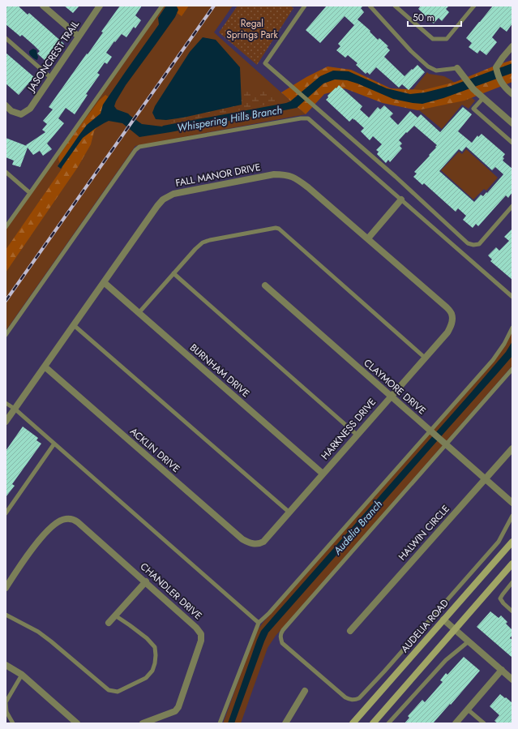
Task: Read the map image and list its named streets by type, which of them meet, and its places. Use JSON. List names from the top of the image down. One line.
{"streets":{"main road":["AUDELIA ROAD"],"street":["JASONCREST TRAIL","FALL MANOR DRIVE","BURNHAM DRIVE","CLAYMORE DRIVE","HARKNESS DRIVE","ACKLIN DRIVE","HALWIN CIRCLE","CHANDLER DRIVE"]},"crossings":[["FALL MANOR DRIVE","BURNHAM DRIVE"],["FALL MANOR DRIVE","HARKNESS DRIVE"],["FALL MANOR DRIVE","ACKLIN DRIVE"],["BURNHAM DRIVE","HARKNESS DRIVE"],["CLAYMORE DRIVE","HARKNESS DRIVE"],["CLAYMORE DRIVE","HALWIN CIRCLE"],["HARKNESS DRIVE","ACKLIN DRIVE"]],"water":["Whispering Hills Branch","Audelia Branch"],"parks":["Regal Springs Park"],"scale_bar":"50 m"}
